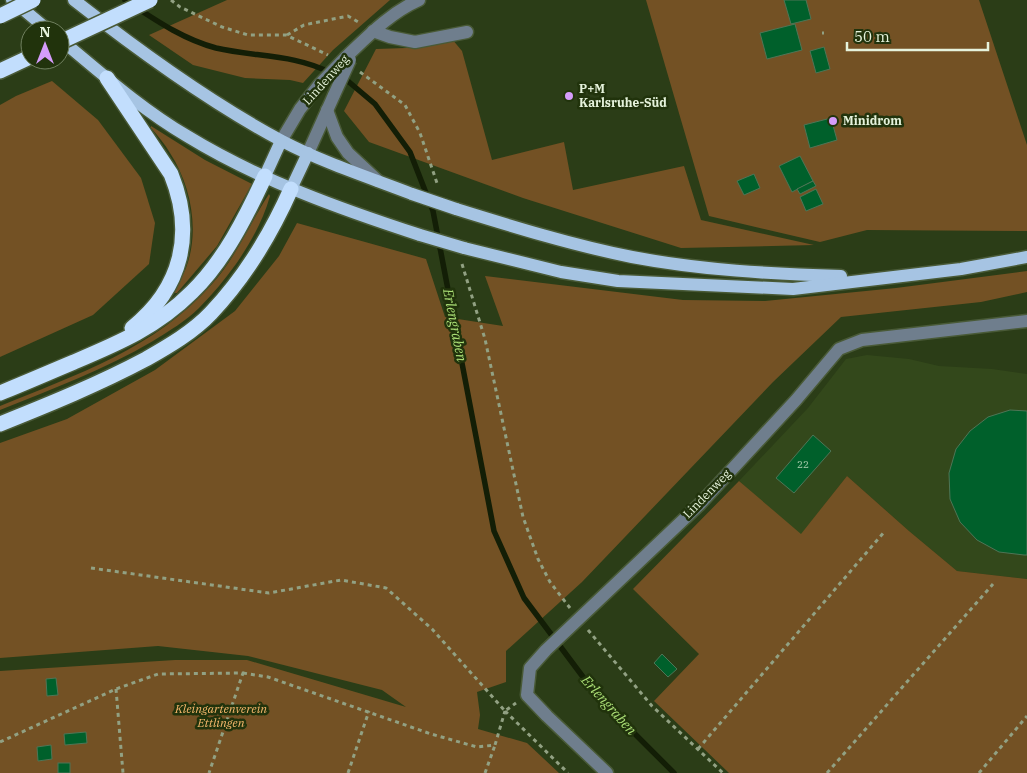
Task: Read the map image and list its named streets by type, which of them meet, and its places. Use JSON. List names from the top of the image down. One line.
{"streets":{"street":["Lindenweg"]},"water":["Erlengraben"],"parks":["Kleingartenverein Ettlingen"],"places":["P+M Karlsruhe-Süd","Minidrom"],"house_numbers":["22"],"scale_bar":"50 m","north":"top"}
